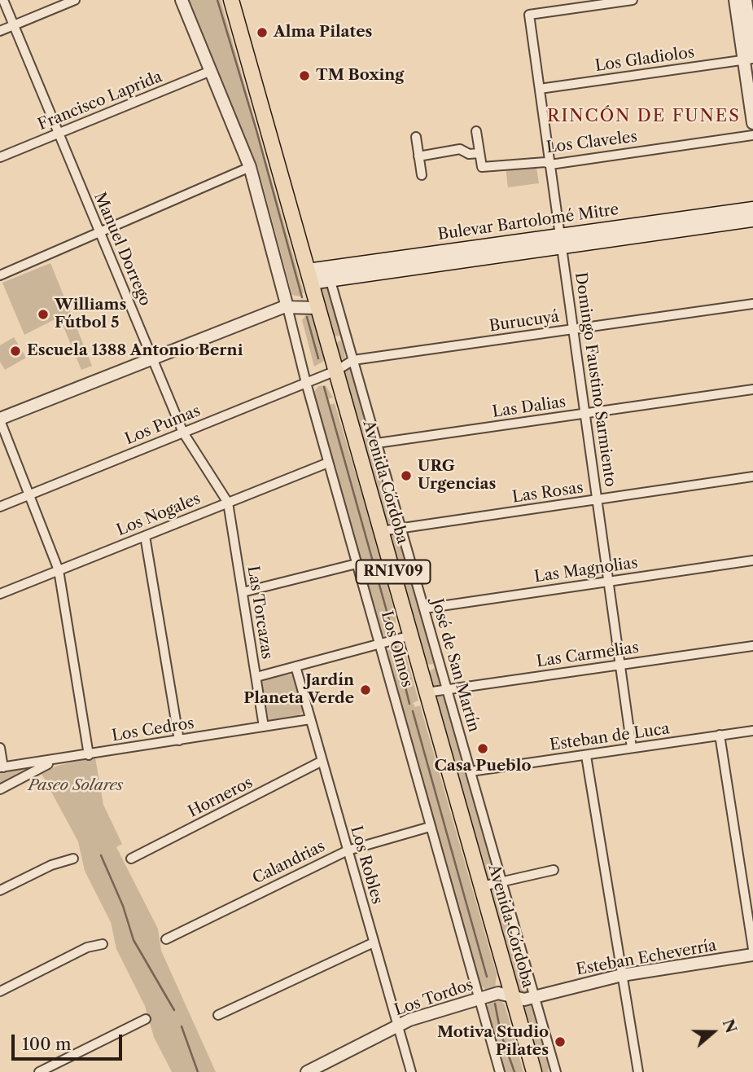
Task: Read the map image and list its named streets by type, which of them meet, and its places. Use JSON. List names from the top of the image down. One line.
{"streets":{"main road":["Bulevar Bartolomé Mitre","Avenida Córdoba","RN1V09"],"street":["Los Gladiolos","Francisco Laprida","Los Claveles","Manuel Dorrego","Burucuyá","Domingo Faustino Sarmiento","Las Dalias","Los Pumas","Las Rosas","Los Nogales","Las Magnolias","Las Torcazas","Los Olmos","Las Carmelias","José de San Martín","Los Cedros","Esteban de Luca","Horneros","Calandrias","Los Robles","Esteban Echeverría","Los Tordos"]},"crossings":[["Los Gladiolos","Domingo Faustino Sarmiento"],["Francisco Laprida","Manuel Dorrego"],["Francisco Laprida","Los Olmos"],["Los Claveles","Domingo Faustino Sarmiento"],["Bulevar Bartolomé Mitre","Manuel Dorrego"],["Bulevar Bartolomé Mitre","Domingo Faustino Sarmiento"],["Bulevar Bartolomé Mitre","Avenida Córdoba"],["Bulevar Bartolomé Mitre","Los Olmos"],["Bulevar Bartolomé Mitre","José de San Martín"],["Manuel Dorrego","Los Pumas"],["Manuel Dorrego","Los Nogales"],["Manuel Dorrego","Las Torcazas"],["Burucuyá","Domingo Faustino Sarmiento"],["Burucuyá","Los Pumas"],["Burucuyá","Avenida Córdoba"],["Burucuyá","José de San Martín"],["Domingo Faustino Sarmiento","Las Dalias"],["Domingo Faustino Sarmiento","Las Rosas"],["Domingo Faustino Sarmiento","Las Magnolias"],["Domingo Faustino Sarmiento","Las Carmelias"],["Domingo Faustino Sarmiento","Esteban de Luca"],["Las Dalias","José de San Martín"],["Los Pumas","Avenida Córdoba"],["Los Pumas","Los Olmos"],["Avenida Córdoba","Las Rosas"],["Avenida Córdoba","Las Carmelias"],["Avenida Córdoba","Esteban Echeverría"],["Avenida Córdoba","Los Tordos"],["Las Rosas","José de San Martín"],["Los Nogales","Las Torcazas"],["Los Nogales","Los Olmos"],["Las Magnolias","José de San Martín"],["Las Torcazas","Los Cedros"],["Los Olmos","Calandrias"],["Los Olmos","Los Tordos"],["Las Carmelias","José de San Martín"],["José de San Martín","Esteban de Luca"],["José de San Martín","Esteban Echeverría"],["Los Cedros","Los Robles"],["Horneros","Los Robles"],["Calandrias","Los Robles"],["Los Robles","Los Tordos"],["Esteban Echeverría","Los Tordos"]],"districts":["RINCÓN DE FUNES"],"parks":["Paseo Solares"],"places":["Alma Pilates","TM Boxing","Williams Fútbol 5","Escuela 1388 Antonio Berni","URG Urgencias","Jardín Planeta Verde","Casa Pueblo","Motiva Studio Pilates"],"scale_bar":"100 m","north":"right"}
